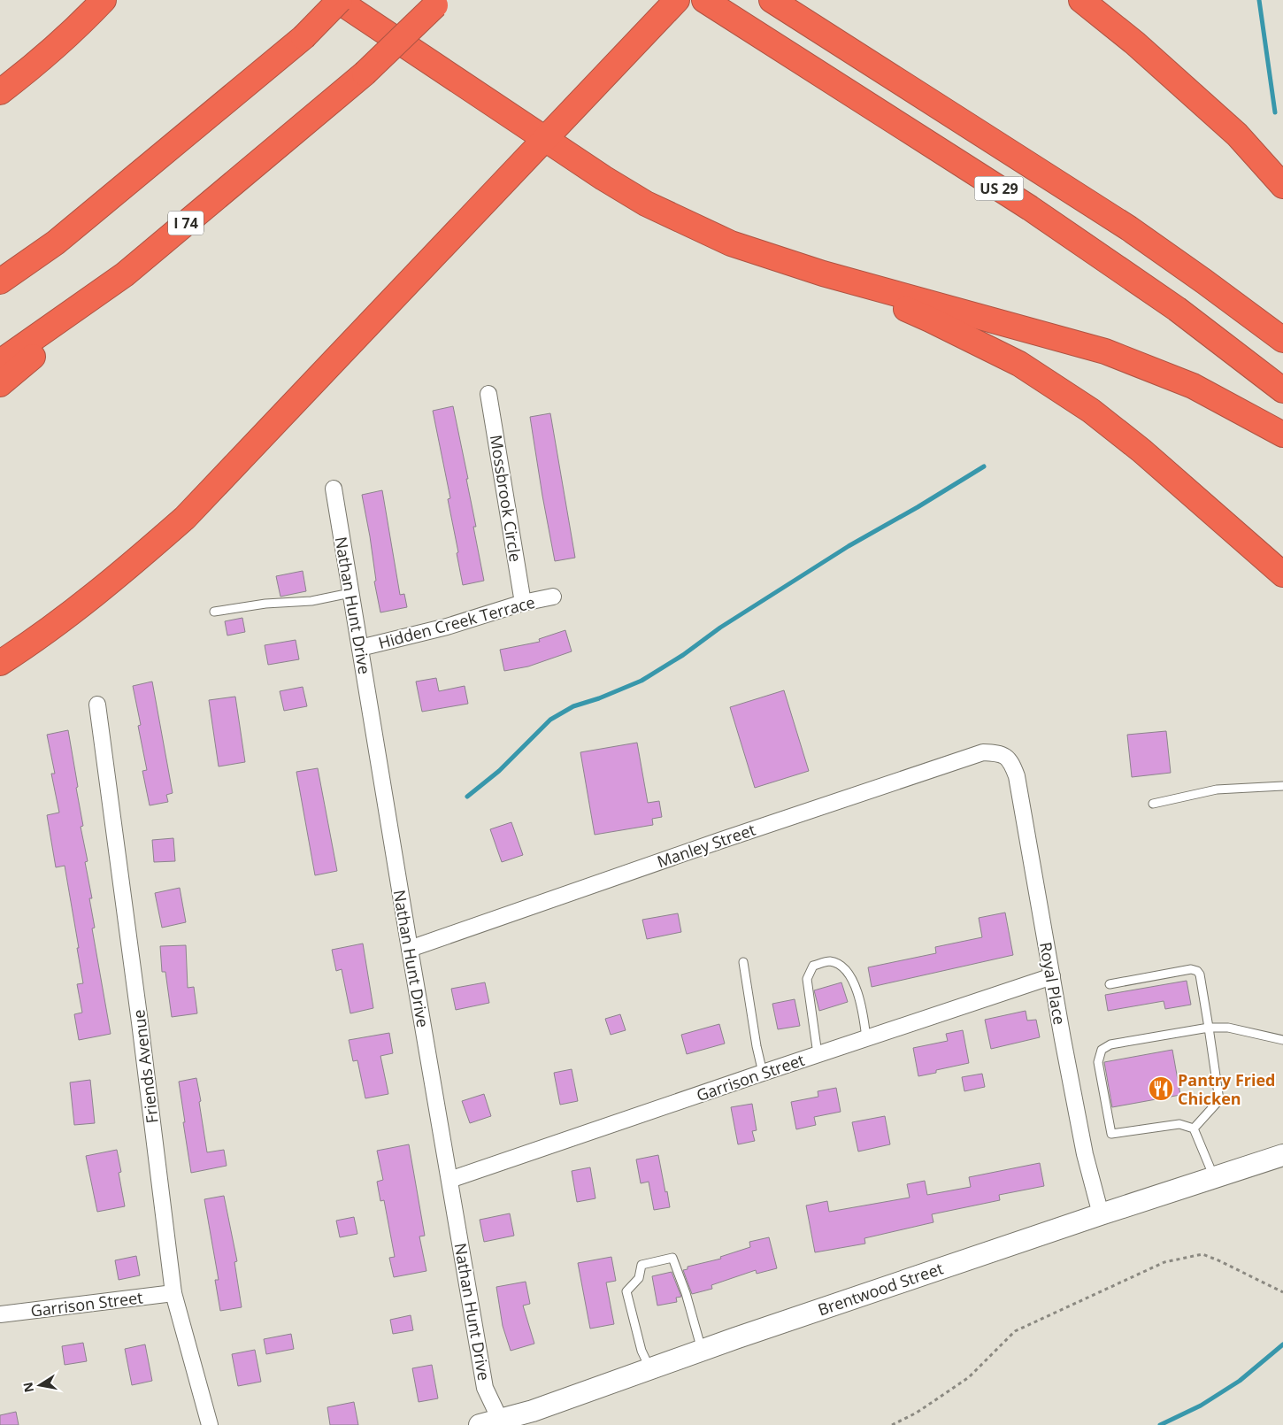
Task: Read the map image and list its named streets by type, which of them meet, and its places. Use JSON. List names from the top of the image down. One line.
{"streets":{"highway":["US 29","I 74"],"main road":["Brentwood Street"],"street":["Mossbrook Circle","Nathan Hunt Drive","Hidden Creek Terrace","Manley Street","Royal Place","Friends Avenue","Garrison Street"]},"crossings":[["Mossbrook Circle","Hidden Creek Terrace"],["Nathan Hunt Drive","Hidden Creek Terrace"],["Nathan Hunt Drive","Manley Street"],["Nathan Hunt Drive","Garrison Street"],["Nathan Hunt Drive","Brentwood Street"],["Manley Street","Royal Place"],["Royal Place","Garrison Street"],["Royal Place","Brentwood Street"],["Friends Avenue","Garrison Street"]],"places":{"restaurant":["Pantry Fried Chicken"]},"north":"left"}
